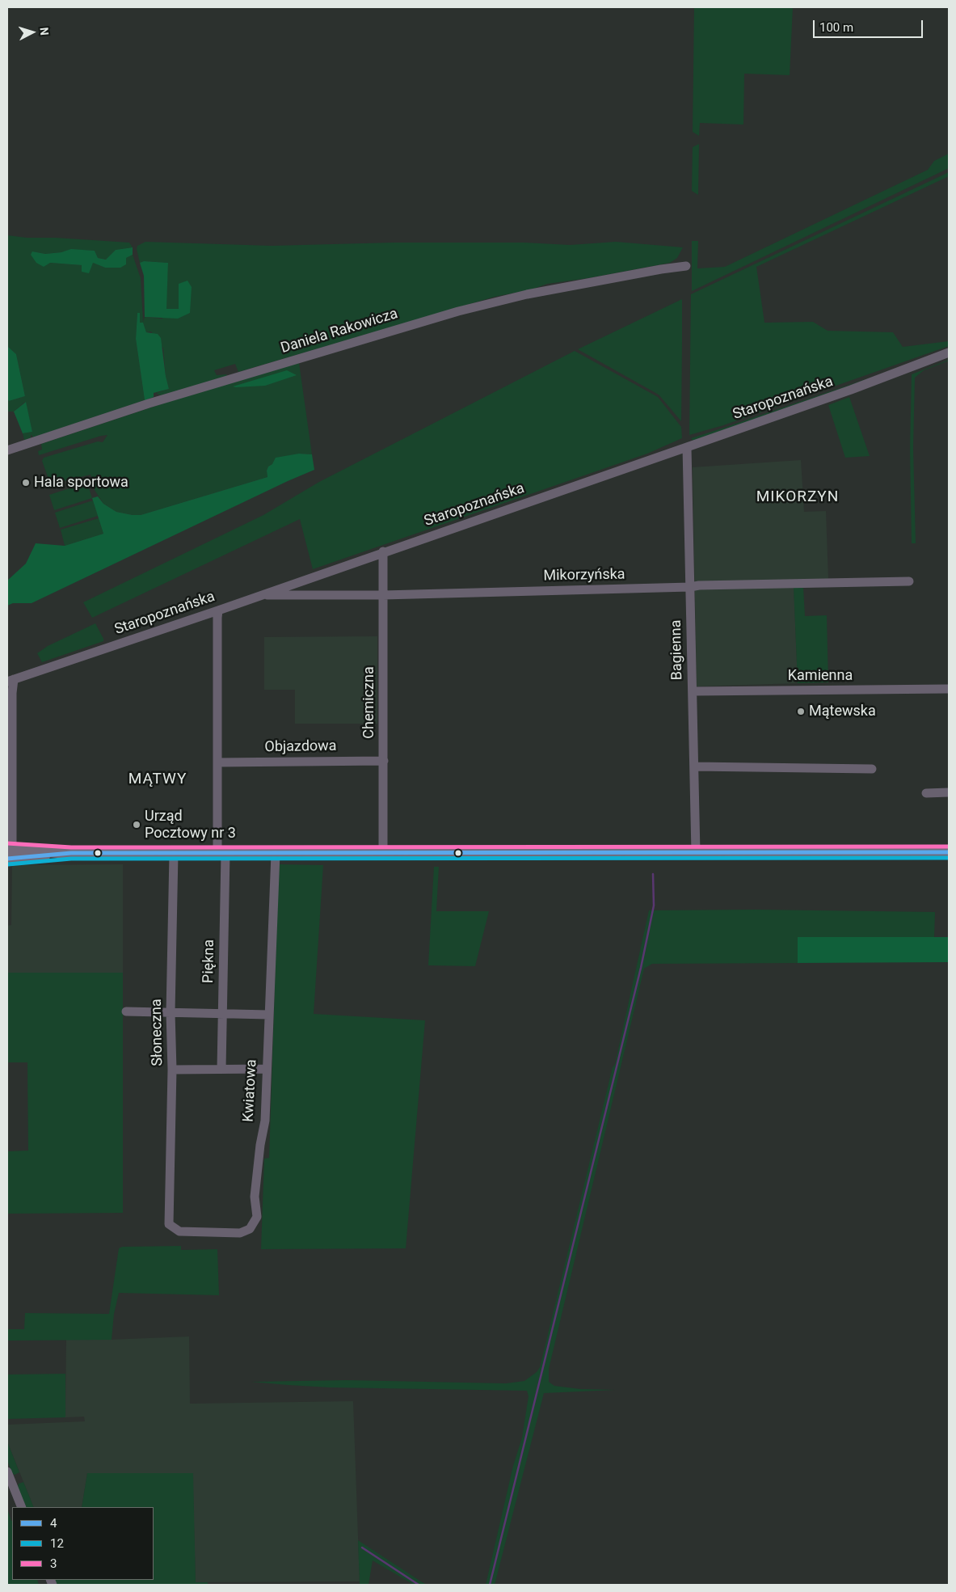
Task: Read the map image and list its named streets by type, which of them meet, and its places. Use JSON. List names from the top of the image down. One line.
{"streets":{"street":["Daniela Rakowicza","Staropoznańska","Mikorzyńska","Bagienna","Kamienna","Chemiczna","Objazdowa","Piękna","Słoneczna","Kwiatowa"]},"crossings":[["Staropoznańska","Mikorzyńska"],["Staropoznańska","Bagienna"],["Staropoznańska","Chemiczna"],["Mikorzyńska","Bagienna"],["Mikorzyńska","Chemiczna"],["Bagienna","Kamienna"],["Chemiczna","Objazdowa"],["Słoneczna","Kwiatowa"]],"districts":["MIKORZYN","MĄTWY"],"places":["Hala sportowa","Mątewska","Urząd Pocztowy nr 3"],"lines":["transit line 3","transit line 4","transit line 12"],"legend":["4","12","3"],"scale_bar":"100 m","north":"right"}
